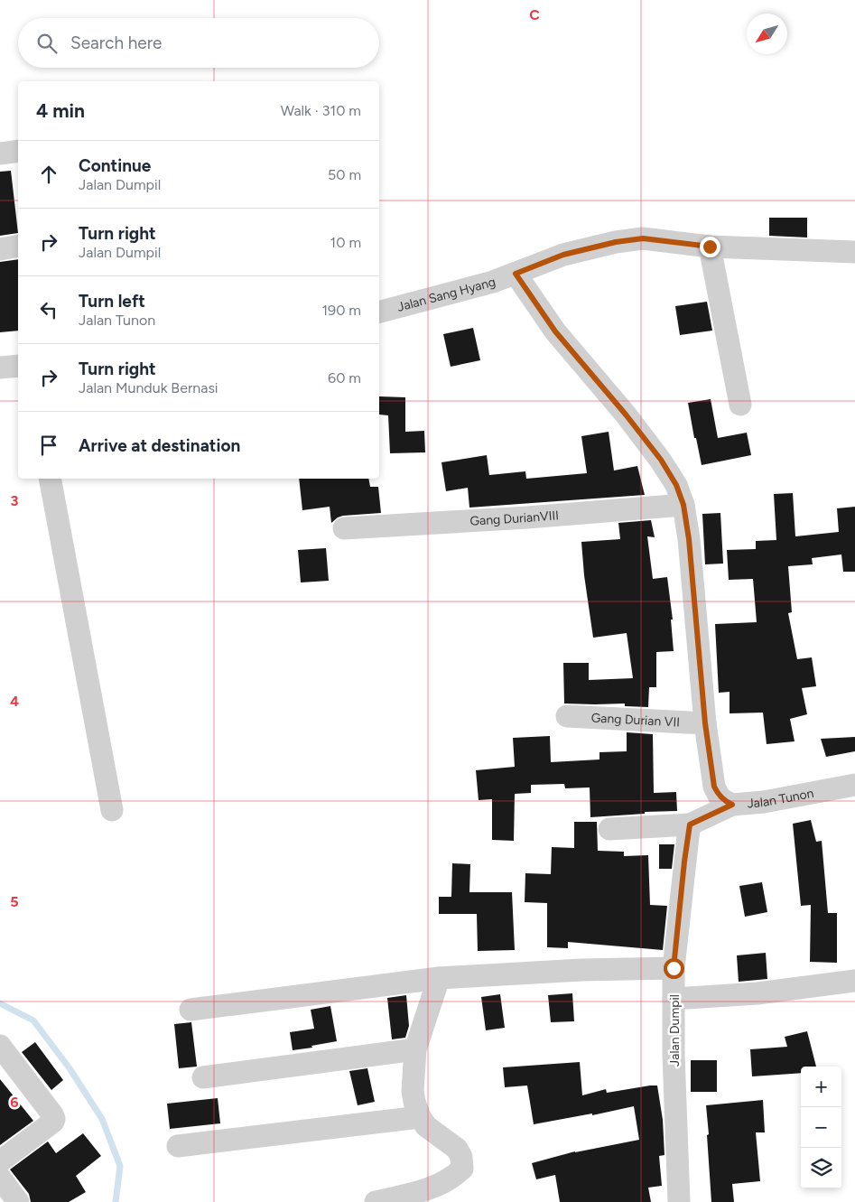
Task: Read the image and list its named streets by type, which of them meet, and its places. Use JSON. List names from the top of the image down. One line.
{"streets":{"street":["Jalan Sang Hyang","Gang DurianVIII","Gang Durian VII","Jalan Tunon","Jalan Dumpil"]},"crossings":[["Jalan Sang Hyang","Jalan Tunon"],["Gang DurianVIII","Jalan Tunon"],["Gang Durian VII","Jalan Tunon"]],"north":"bottom left","page":{"search":"Search here","heading":["4 min","Walk · 310 m"],"list":[["Continue","Jalan Dumpil","50 m"],["Turn right","Jalan Dumpil","10 m"],["Turn left","Jalan Tunon","190 m"],["Turn right","Jalan Munduk Bernasi","60 m"],"Arrive at destination"],"map_buttons":["+","−"]},"grid":{"columns":["C"],"rows":["3","4","5","6"]}}
